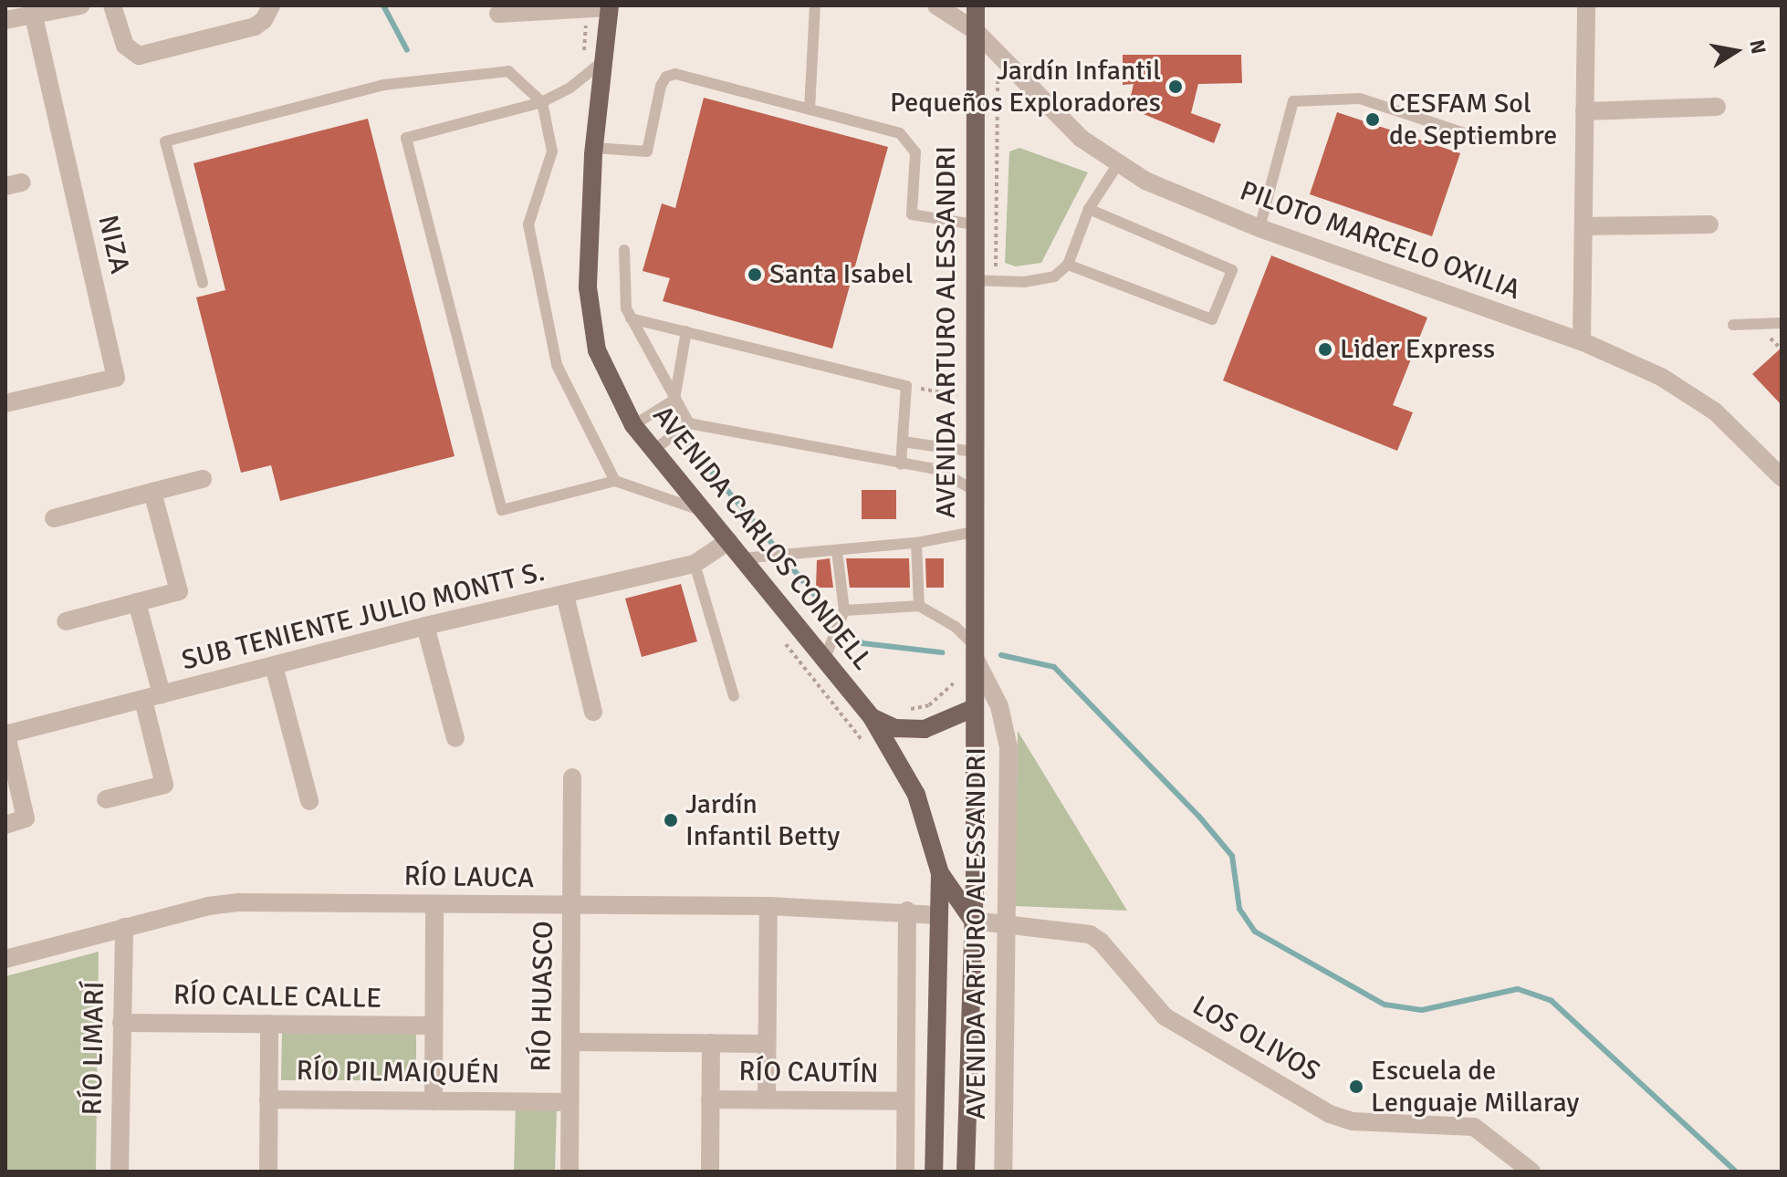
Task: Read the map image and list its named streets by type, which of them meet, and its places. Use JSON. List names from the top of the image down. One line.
{"streets":{"main road":["AVENIDA ARTURO ALESSANDRI","AVENIDA CARLOS CONDELL"],"street":["PILOTO MARCELO OXILIA","NIZA","SUB TENIENTE JULIO MONTT S.","RÍO LAUCA","RÍO HUASCO","RÍO CALLE CALLE","LOS OLIVOS","RÍO LIMARÍ","RÍO PILMAIQUÉN","RÍO CAUTÍN"]},"crossings":[["PILOTO MARCELO OXILIA","AVENIDA ARTURO ALESSANDRI"],["AVENIDA ARTURO ALESSANDRI","AVENIDA CARLOS CONDELL"],["AVENIDA ARTURO ALESSANDRI","RÍO LAUCA"],["AVENIDA ARTURO ALESSANDRI","LOS OLIVOS"],["AVENIDA CARLOS CONDELL","SUB TENIENTE JULIO MONTT S."],["RÍO LAUCA","RÍO HUASCO"],["RÍO LAUCA","RÍO LIMARÍ"],["RÍO HUASCO","RÍO PILMAIQUÉN"],["RÍO CALLE CALLE","RÍO LIMARÍ"]],"places":["Jardín Infantil Pequeños Exploradores","CESFAM Sol de Septiembre","Santa Isabel","Lider Express","Jardín Infantil Betty","Escuela de Lenguaje Millaray"],"north":"right"}
